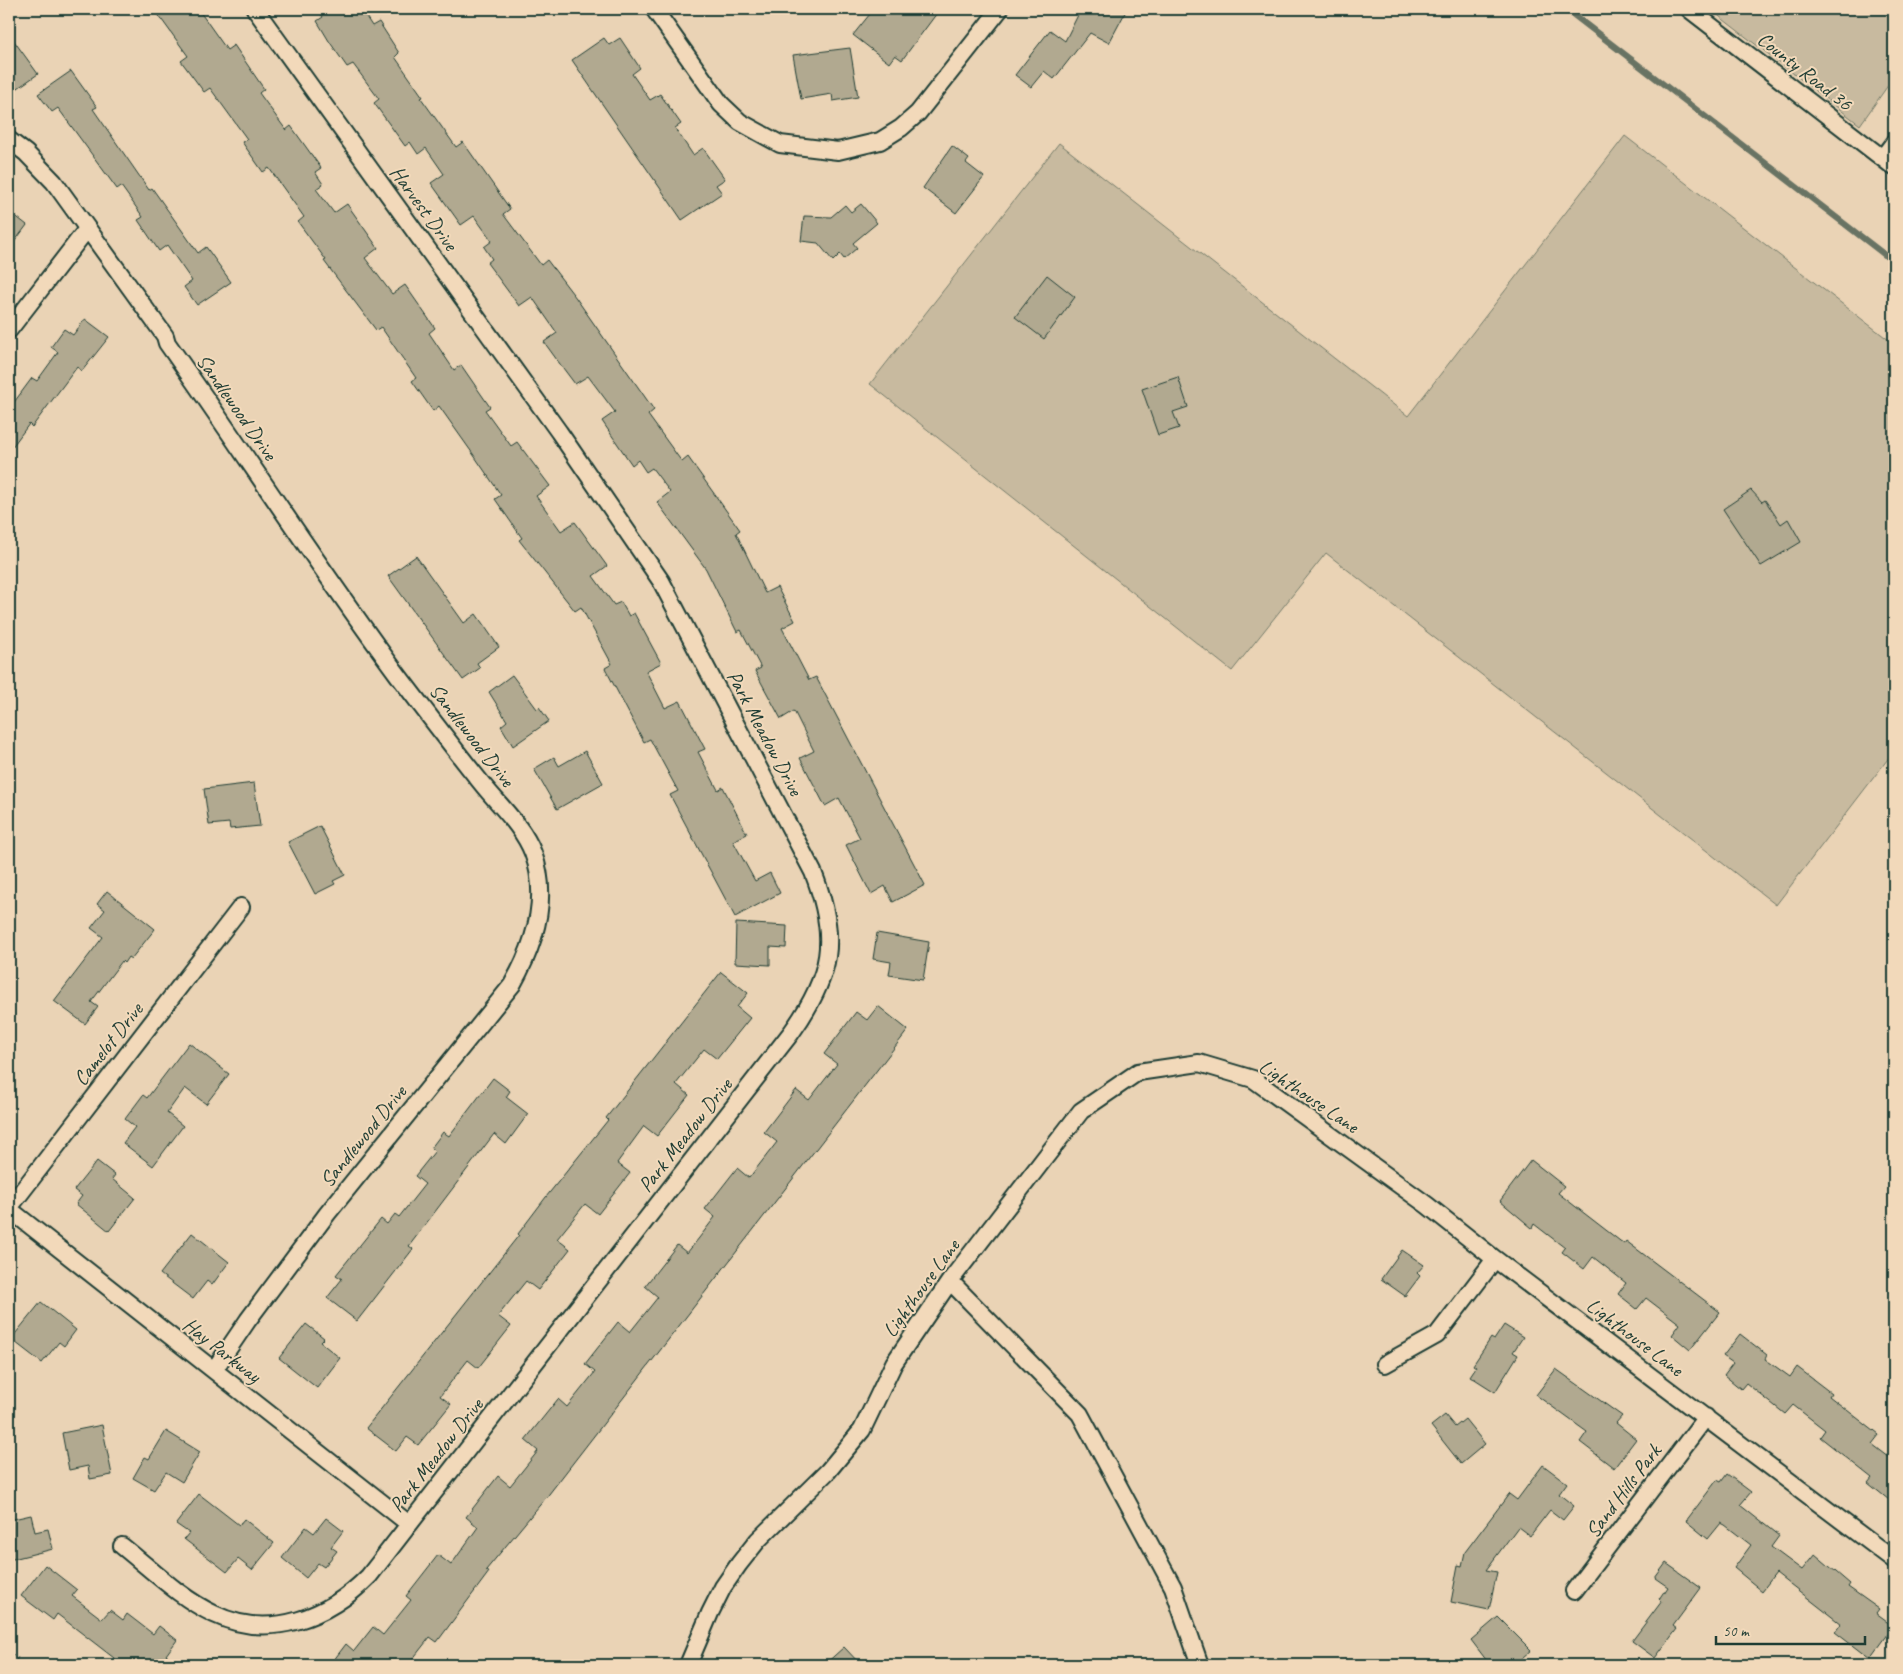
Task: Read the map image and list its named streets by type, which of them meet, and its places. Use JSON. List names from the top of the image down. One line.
{"streets":{"street":["County Road 36","Harvest Drive","Sandlewood Drive","Park Meadow Drive","Camelot Drive","Lighthouse Lane","Hay Parkway","Sand Hills Park"]},"crossings":[["Harvest Drive","Park Meadow Drive"],["Sandlewood Drive","Hay Parkway"],["Park Meadow Drive","Hay Parkway"],["Camelot Drive","Hay Parkway"],["Lighthouse Lane","Sand Hills Park"]],"scale_bar":"50 m"}
